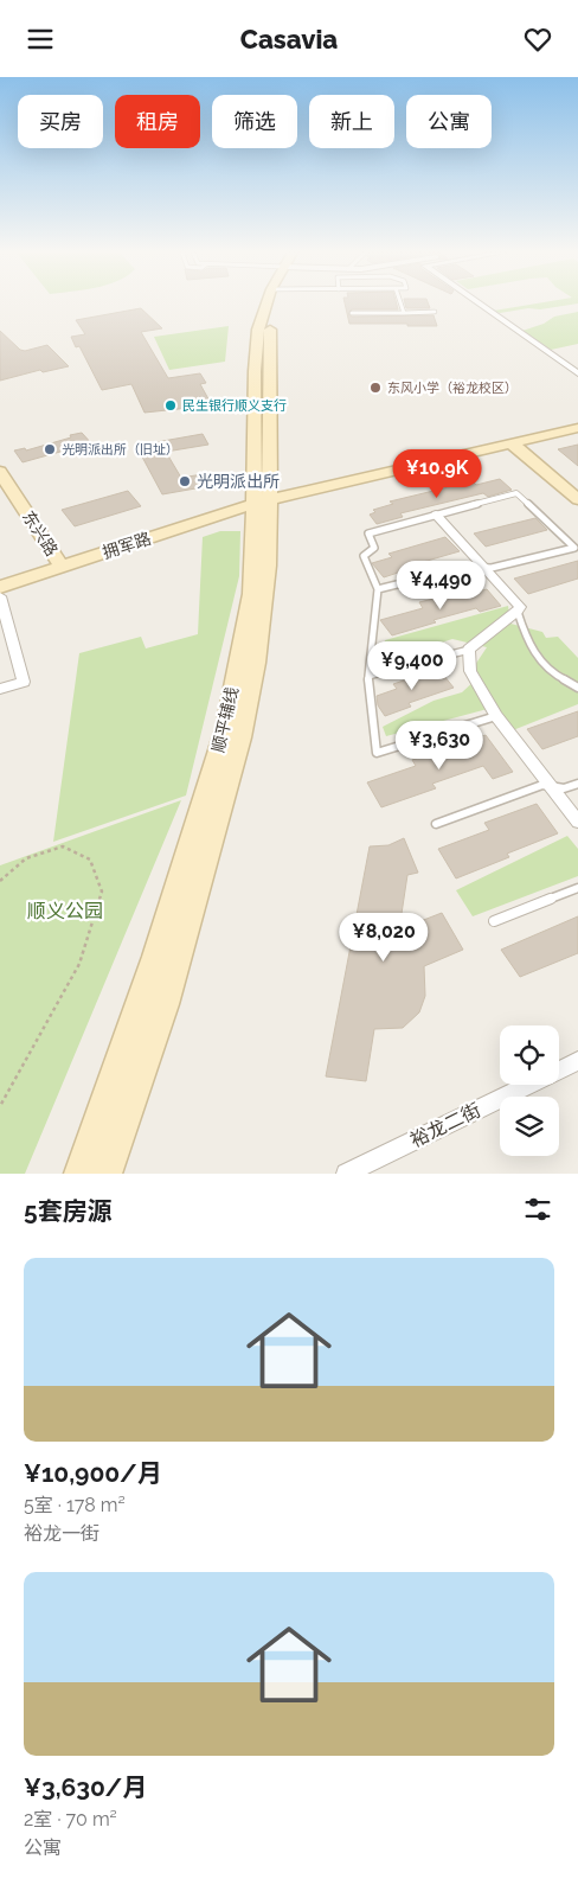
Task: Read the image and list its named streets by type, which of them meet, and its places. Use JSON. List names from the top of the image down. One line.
{"streets":{"main road":["东兴路","拥军路","顺平辅线"],"street":["裕龙二街"]},"crossings":[["东兴路","拥军路"],["拥军路","顺平辅线"]],"parks":["顺义公园"],"places":["东风小学（裕龙校区）","民生银行顺义支行","光明派出所（旧址）","光明派出所"],"page":{"header":"Casavia","chip":["买房","租房","筛选","新上","公寓"],"price":["¥10.9K","¥4,490","¥9,400","¥3,630","¥8,020"],"heading":"5套房源","list":[{"name":"¥10,900/月","note":"5室 · 178 m² · 裕龙一街"},{"name":"¥3,630/月","note":"2室 · 70 m² · 公寓"}]}}
